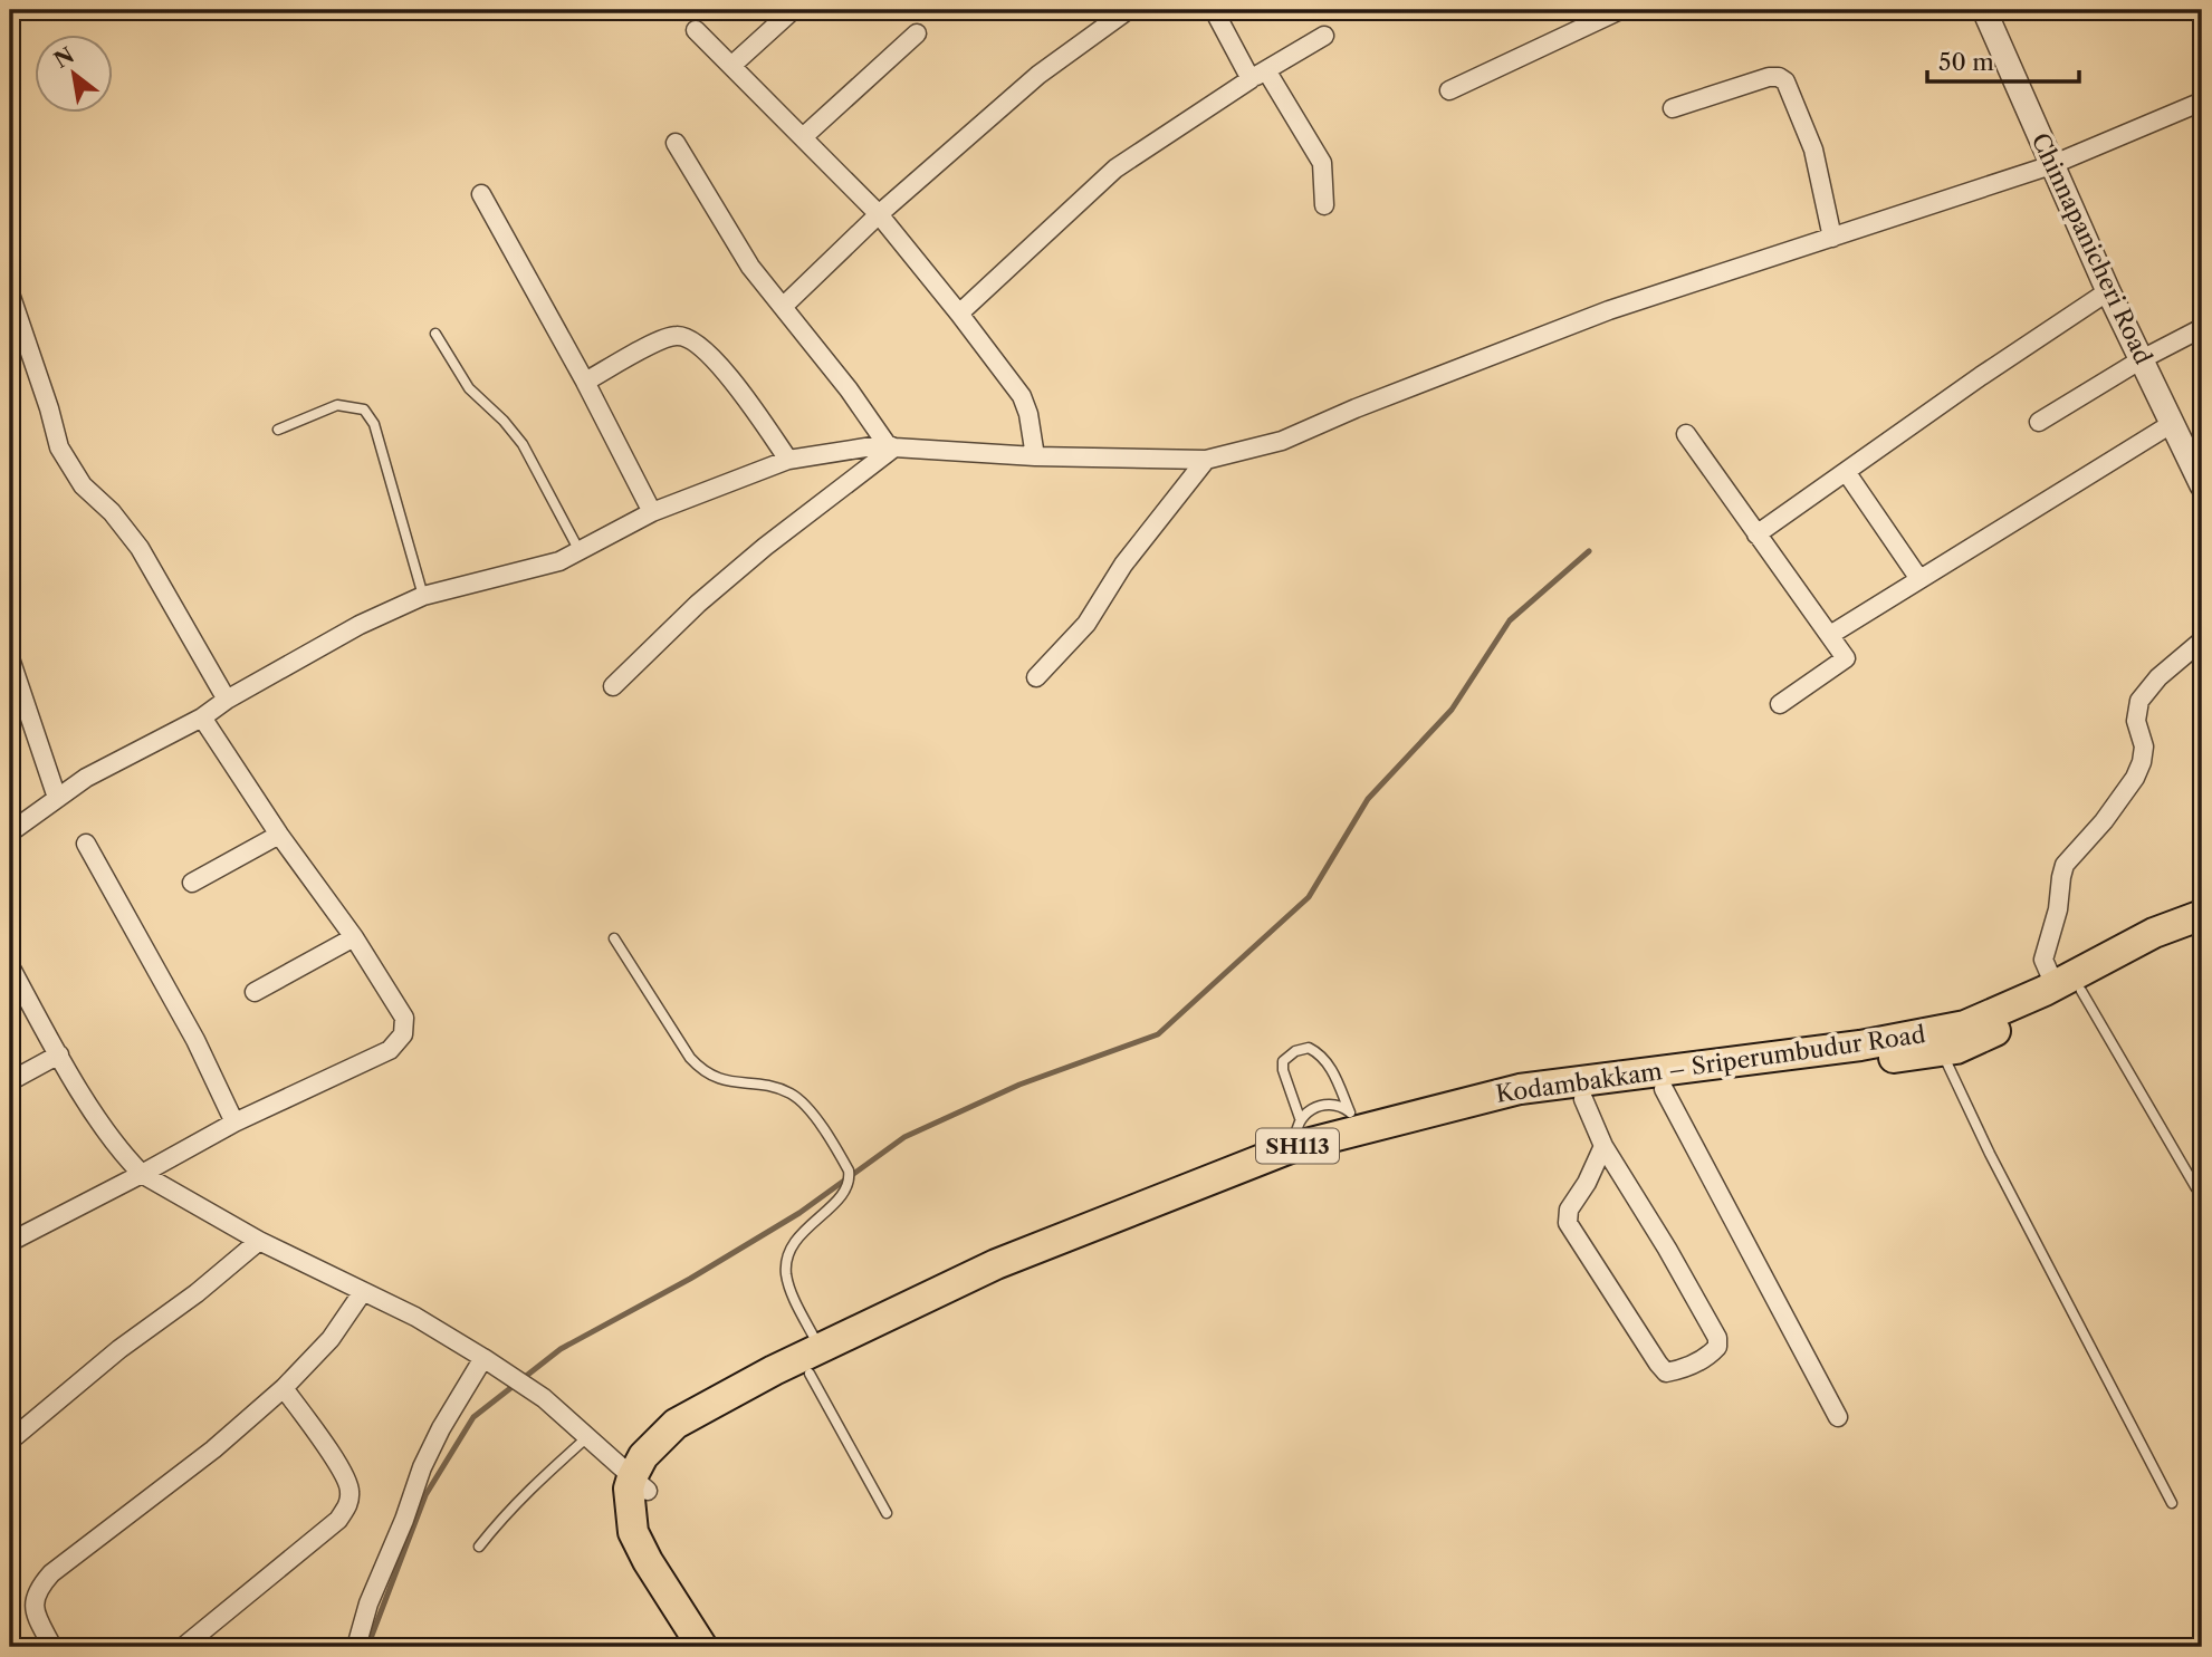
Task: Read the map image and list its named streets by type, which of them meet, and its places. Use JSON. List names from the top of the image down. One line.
{"streets":{"main road":["Kodambakkam – Sriperumbudur Road","SH113"],"street":["Chinnapanicheri Road"]},"scale_bar":"50 m","north":"top left"}
